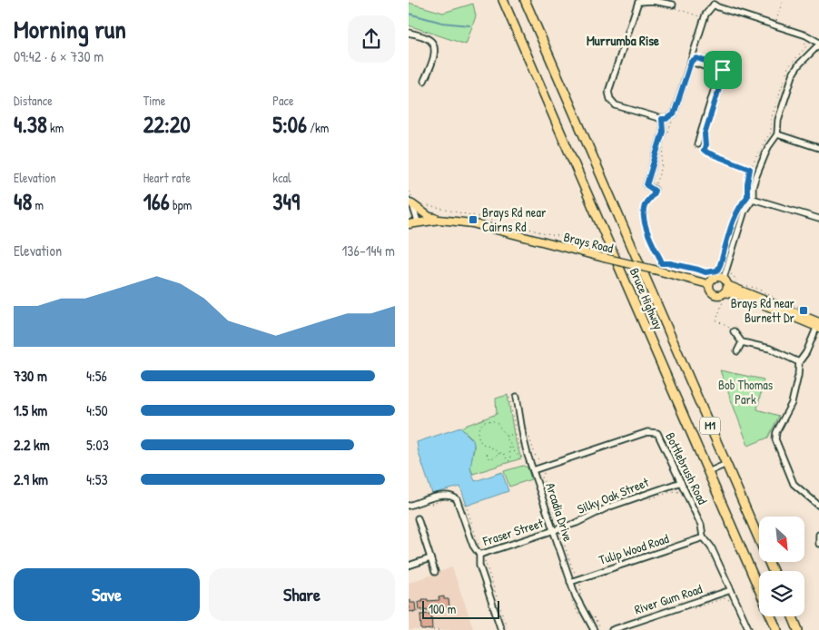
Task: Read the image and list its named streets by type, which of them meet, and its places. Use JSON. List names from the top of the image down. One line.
{"streets":{"highway":["Bruce Highway","M1"],"main road":["Brays Road"],"street":["Bottlebrush Road","Silky Oak Street","Arcadia Drive","Fraser Street","Tulip Wood Road","River Gum Road"]},"crossings":[["Bottlebrush Road","Silky Oak Street"],["Bottlebrush Road","Arcadia Drive"],["Bottlebrush Road","Tulip Wood Road"],["Bottlebrush Road","River Gum Road"],["Silky Oak Street","Arcadia Drive"],["Silky Oak Street","Fraser Street"],["Arcadia Drive","Fraser Street"],["Arcadia Drive","Tulip Wood Road"]],"districts":["Murrumba Rise"],"parks":["Bob Thomas Park"],"places":{"transit":["Brays Rd near Cairns Rd","Brays Rd near Burnett Dr"]},"scale_bar":"100 m","north":"bottom right","page":{"heading":["Morning run","09:42 · 6 × 730 m"],"stats":[["Distance","4.38 km"],["Time","22:20"],["Pace","5:06 /km"],["Elevation","48 m"],["Heart rate","166 bpm"],["kcal","349"]],"chart":["Elevation","136–144 m"],"list":[{"name":"730 m","note":"4:56"},{"name":"1.5 km","note":"4:50"},{"name":"2.2 km","note":"5:03"},{"name":"2.9 km","note":"4:53"}],"buttons":["Save","Share"],"scale":"100 m"}}
